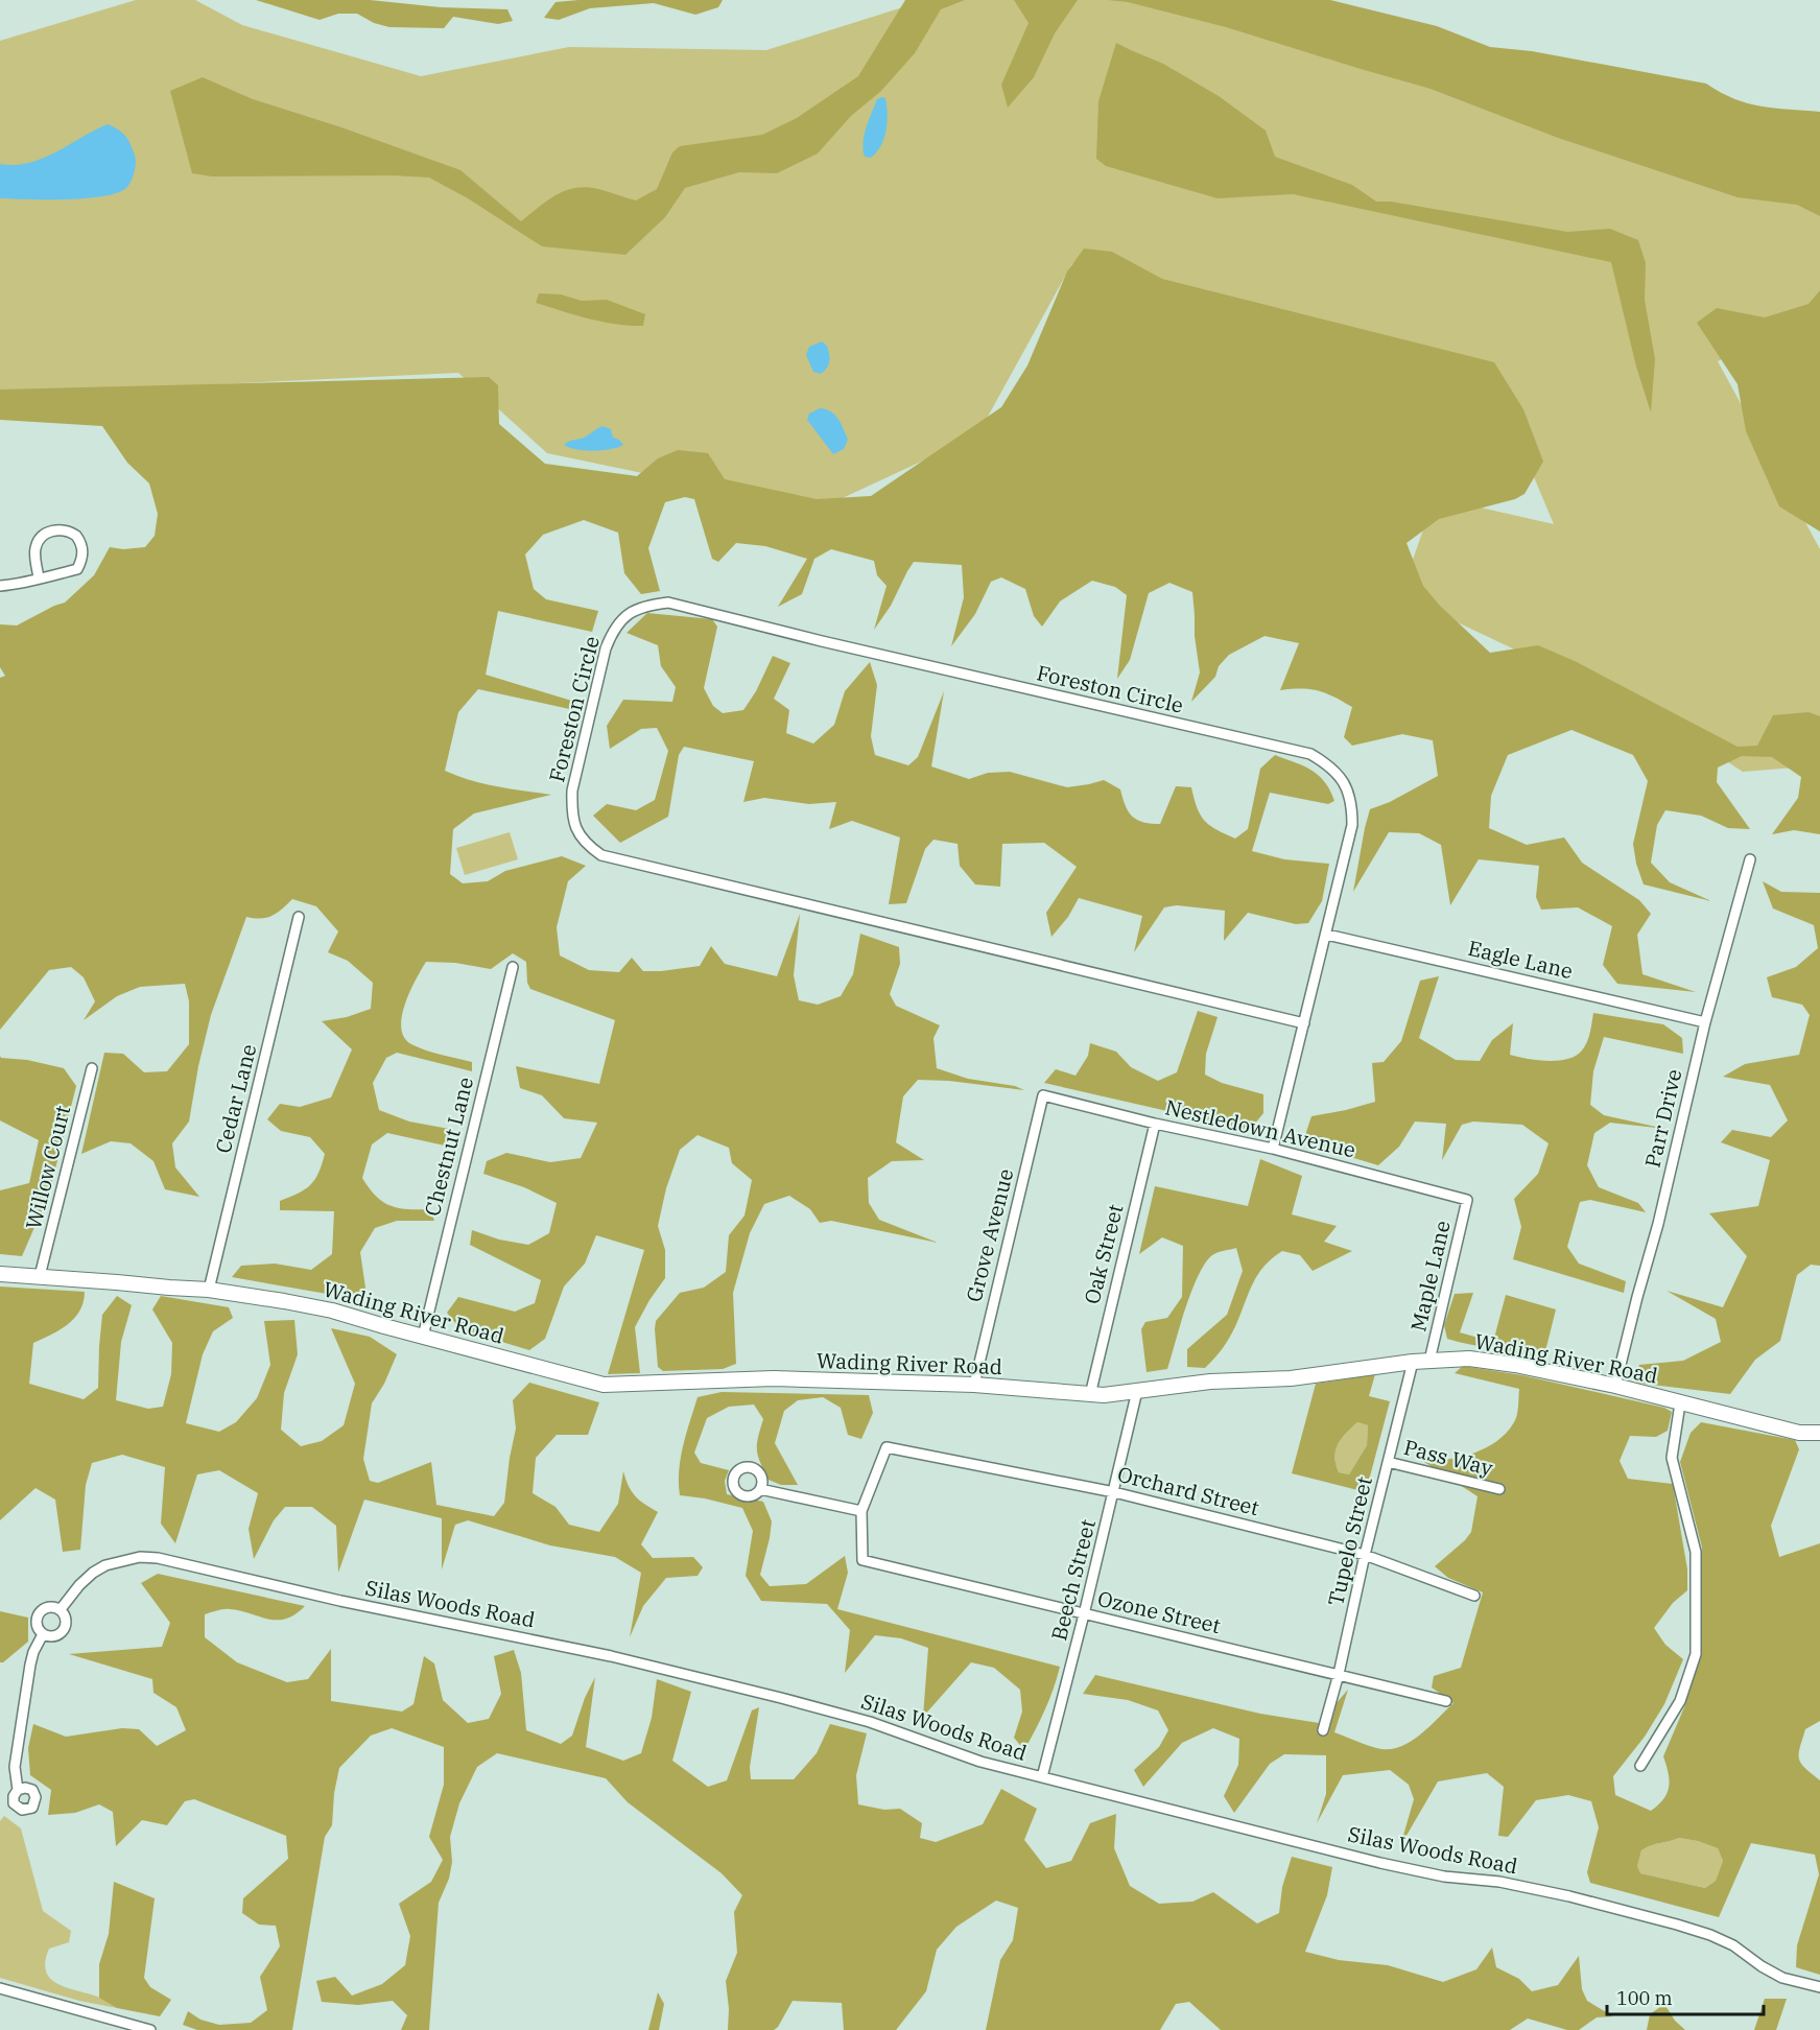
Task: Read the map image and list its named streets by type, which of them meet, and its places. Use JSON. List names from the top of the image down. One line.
{"streets":{"main road":["Wading River Road"],"street":["Foreston Circle","Eagle Lane","Cedar Lane","Parr Drive","Nestledown Avenue","Chestnut Lane","Willow Court","Grove Avenue","Oak Street","Maple Lane","Pass Way","Orchard Street","Tupelo Street","Beech Street","Silas Woods Road","Ozone Street"]},"crossings":[["Foreston Circle","Eagle Lane"],["Foreston Circle","Nestledown Avenue"],["Eagle Lane","Parr Drive"],["Cedar Lane","Wading River Road"],["Parr Drive","Wading River Road"],["Nestledown Avenue","Grove Avenue"],["Nestledown Avenue","Oak Street"],["Nestledown Avenue","Maple Lane"],["Chestnut Lane","Wading River Road"],["Willow Court","Wading River Road"],["Grove Avenue","Wading River Road"],["Oak Street","Wading River Road"],["Maple Lane","Wading River Road"],["Wading River Road","Tupelo Street"],["Wading River Road","Beech Street"],["Pass Way","Tupelo Street"],["Orchard Street","Tupelo Street"],["Orchard Street","Beech Street"],["Orchard Street","Ozone Street"],["Tupelo Street","Ozone Street"],["Beech Street","Silas Woods Road"],["Beech Street","Ozone Street"]],"scale_bar":"100 m"}
